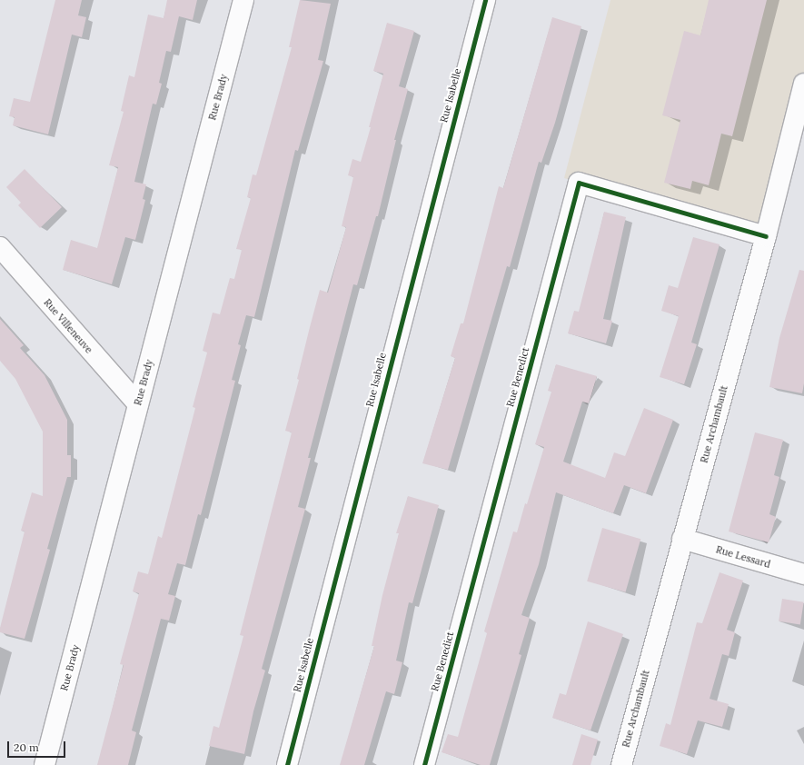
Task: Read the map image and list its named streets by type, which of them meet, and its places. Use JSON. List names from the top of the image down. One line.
{"streets":{"street":["Rue Isabelle","Rue Brady","Rue Villeneuve","Rue Benedict","Rue Archambault","Rue Lessard"]},"crossings":[["Rue Brady","Rue Villeneuve"],["Rue Benedict","Rue Archambault"],["Rue Archambault","Rue Lessard"]],"scale_bar":"20 m"}
